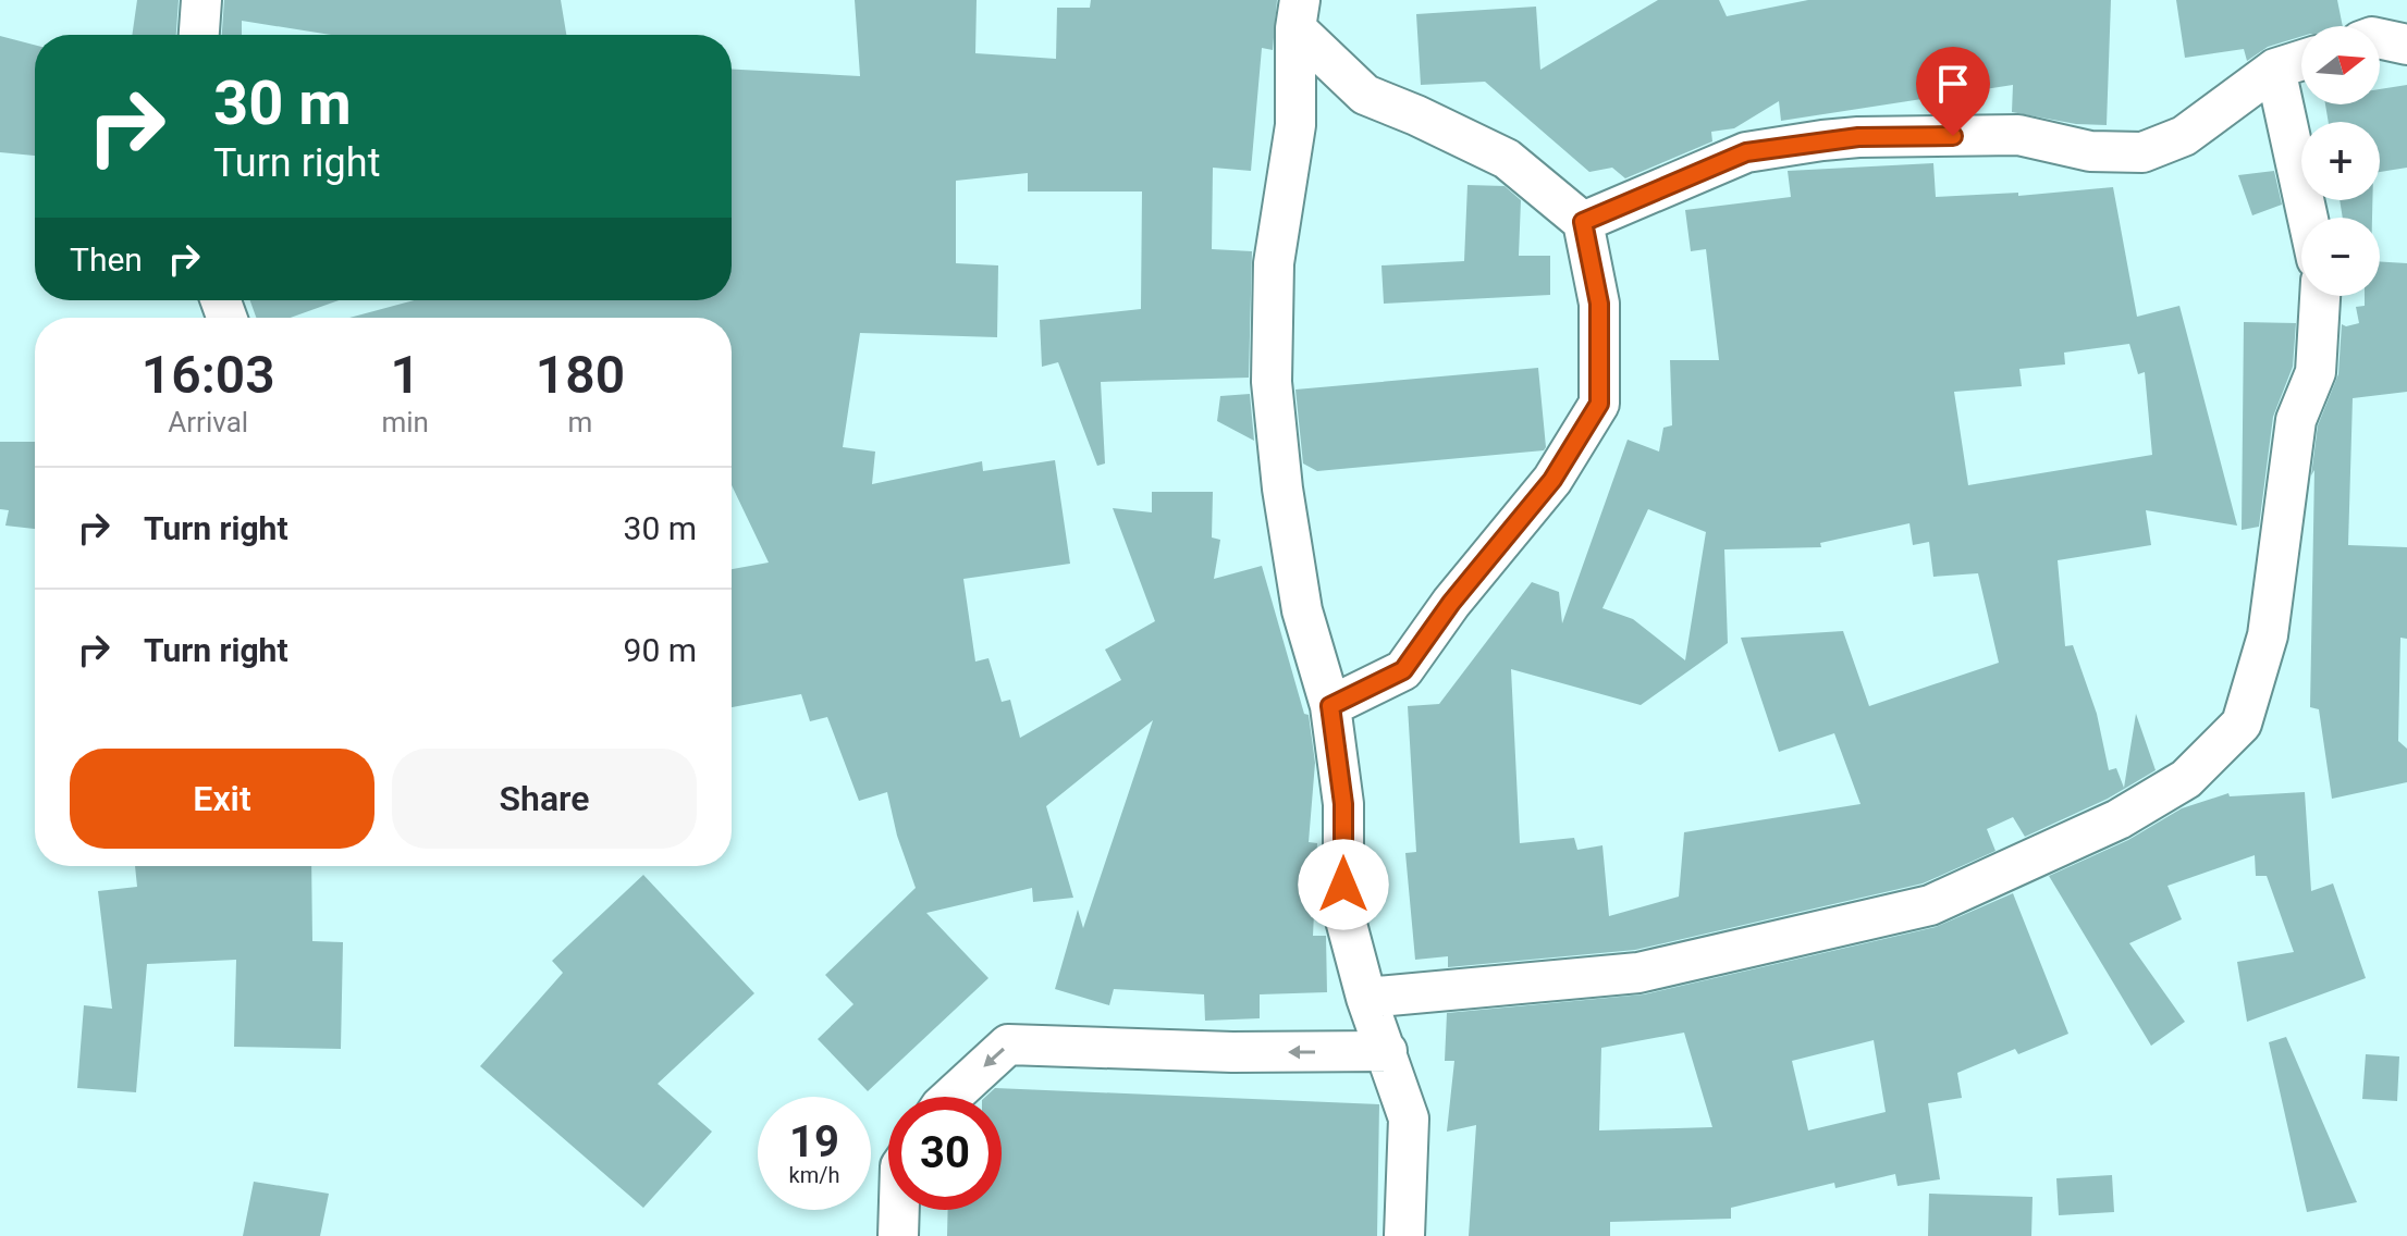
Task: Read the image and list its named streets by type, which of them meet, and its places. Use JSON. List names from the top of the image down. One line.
{"north":"right","page":{"map_buttons":["+","−"],"turn":["30 m","Turn right"],"then":"Then","eta":["16:03","Arrival","1","min","180","m"],"list":[{"name":"Turn right","value":"30 m"},{"name":"Turn right","value":"90 m"}],"buttons":["Exit","Share"],"speed":"19 km/h","limit":"30"}}
